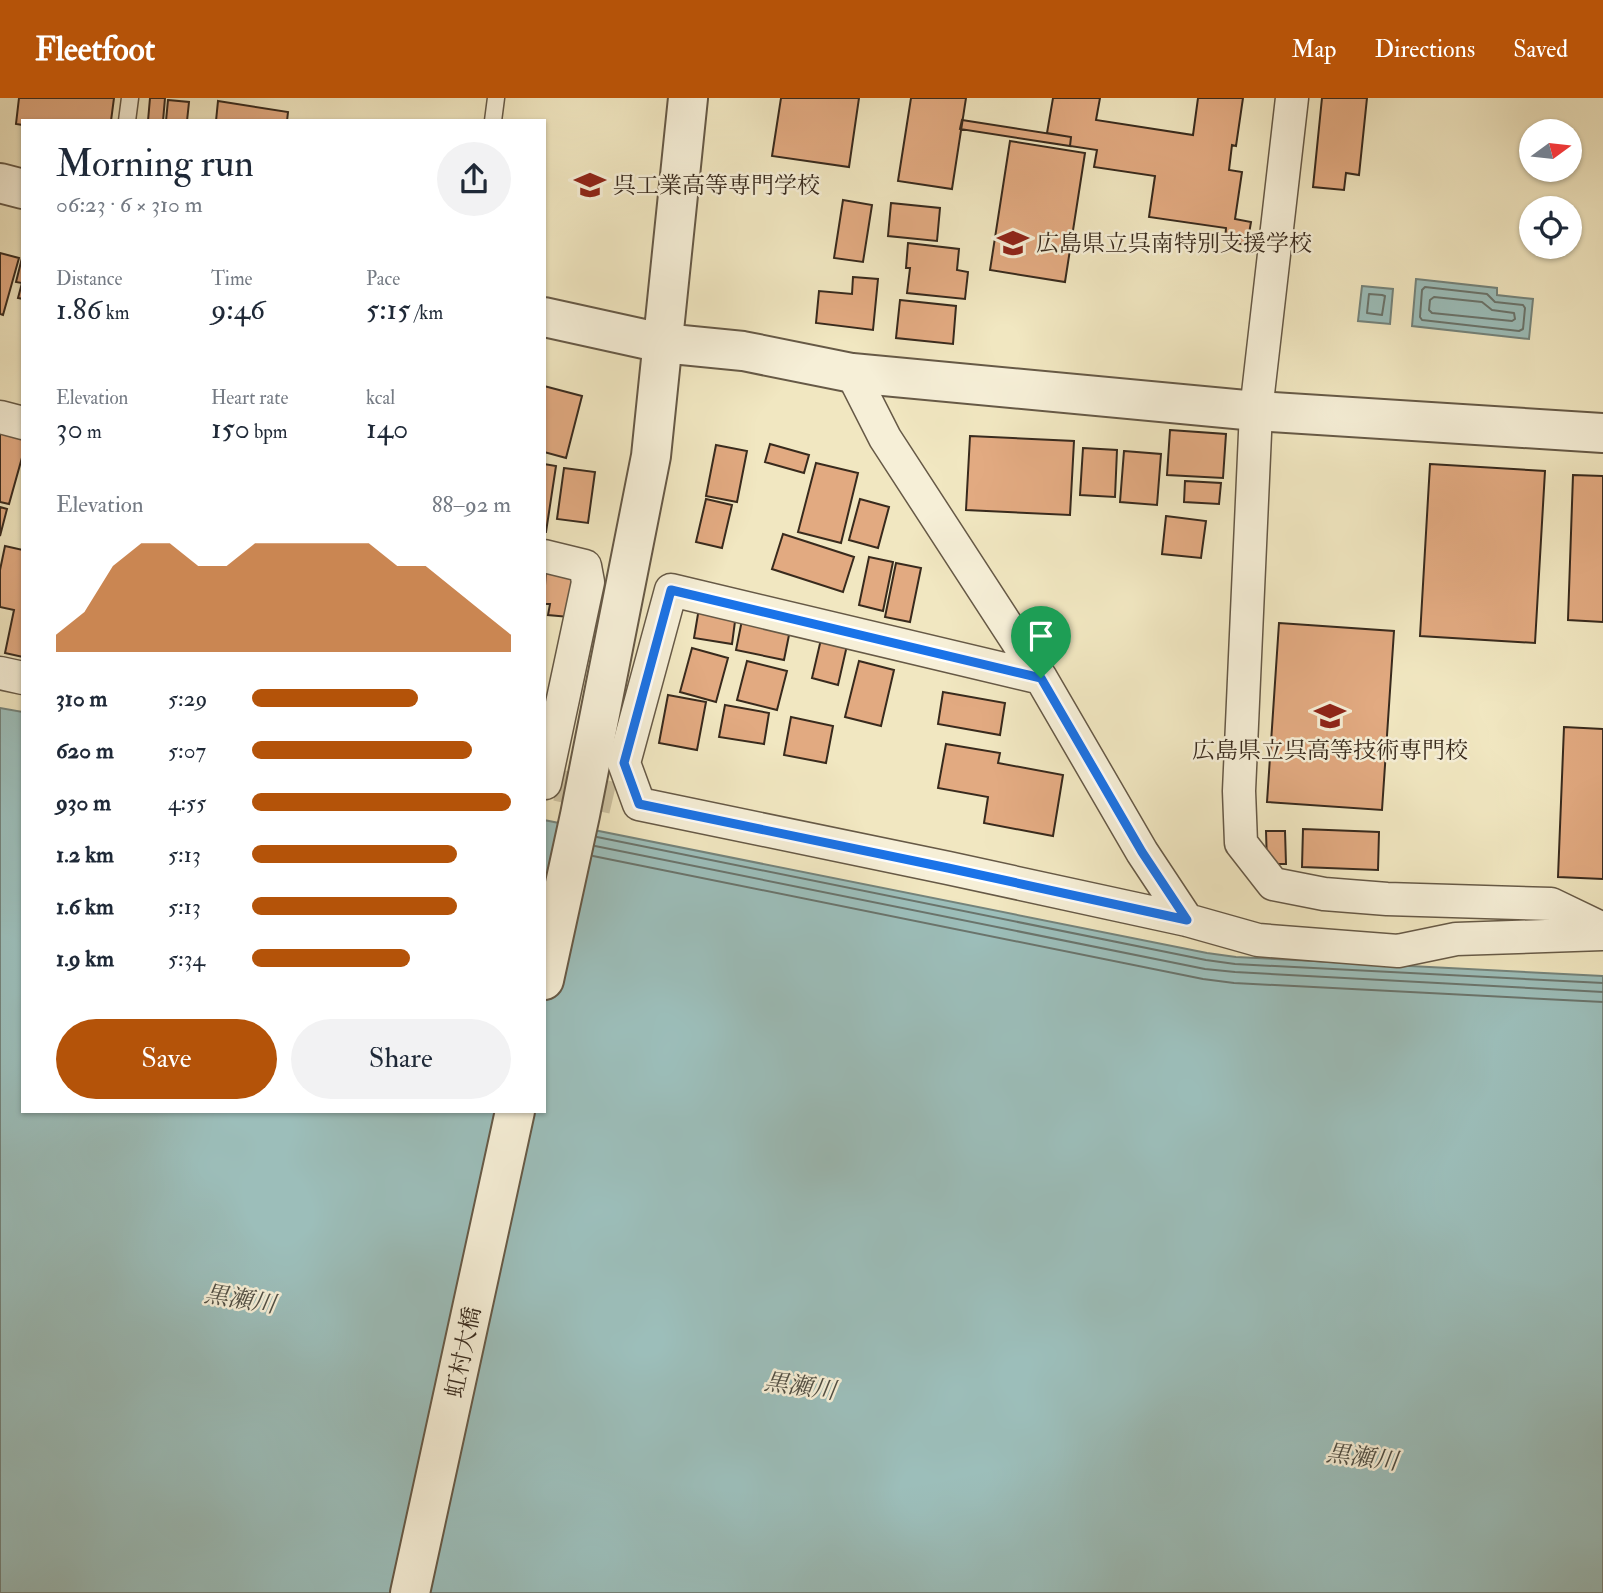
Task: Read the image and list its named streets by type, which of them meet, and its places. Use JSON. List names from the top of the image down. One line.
{"streets":{"street":["虹村大橋"]},"water":["黒瀬川"],"places":{"school or university":["呉工業高等専門学校","広島県立呉南特別支援学校","広島県立呉高等技術専門校"]},"north":"right","page":{"header":"Fleetfoot","nav":["Map","Directions","Saved"],"heading":["Morning run","06:23 · 6 × 310 m"],"stats":[["Distance","1.86 km"],["Time","9:46"],["Pace","5:15 /km"],["Elevation","30 m"],["Heart rate","150 bpm"],["kcal","140"]],"chart":["Elevation","88–92 m"],"list":[{"name":"310 m","note":"5:29"},{"name":"620 m","note":"5:07"},{"name":"930 m","note":"4:55"},{"name":"1.2 km","note":"5:13"},{"name":"1.6 km","note":"5:13"},{"name":"1.9 km","note":"5:34"}],"buttons":["Save","Share"]}}
